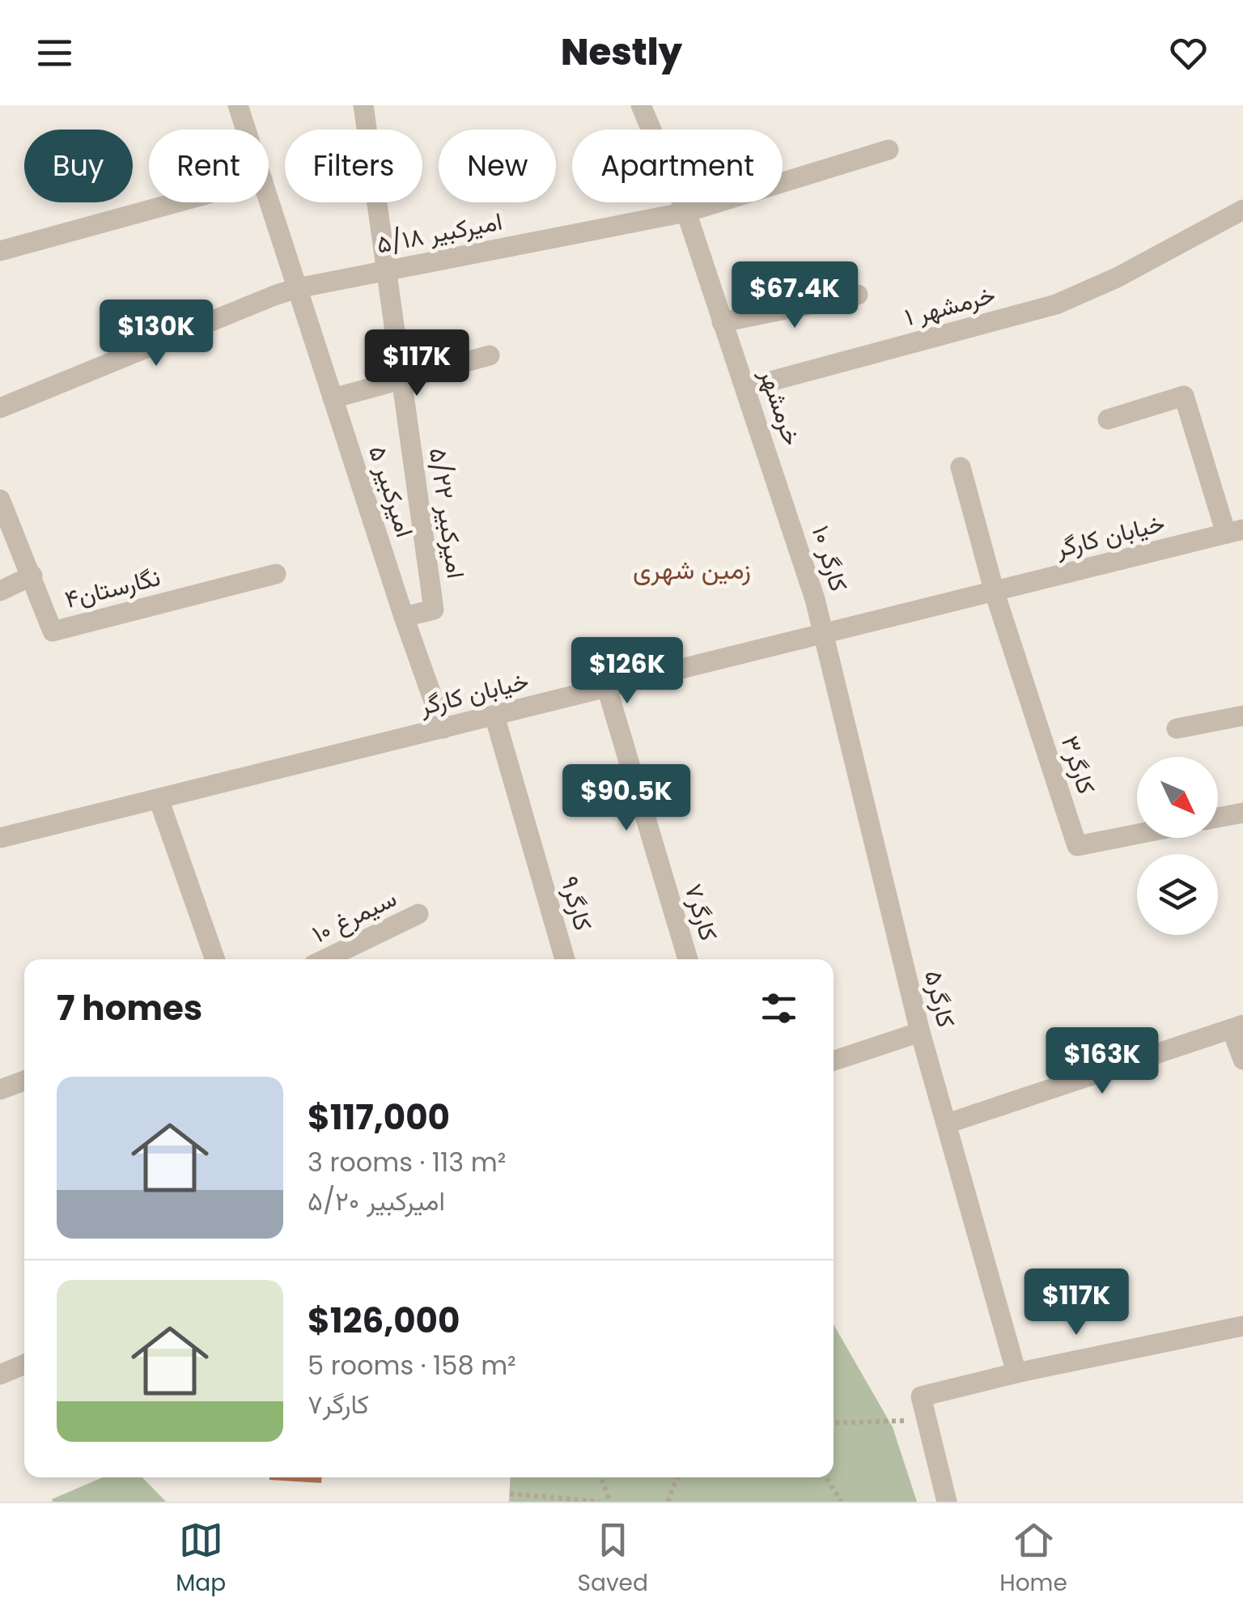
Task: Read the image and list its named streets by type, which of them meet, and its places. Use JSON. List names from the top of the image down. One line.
{"streets":{"street":["امیرکبیر ۵/۱۸","خرمشهر ۱","خرمشهر","امیرکبیر ۵","امیرکبیر ۵/۲۲","خیابان کارگر","کارگر ۱۰","نگارستان۴","کارگر۳","کارگر۹","کارگر۷","سیمرغ ۱۰","کارگر۵"]},"crossings":[["امیرکبیر ۵/۱۸","خرمشهر"],["امیرکبیر ۵/۱۸","امیرکبیر ۵"],["خرمشهر ۱","خرمشهر"],["خرمشهر","کارگر ۱۰"],["امیرکبیر ۵","امیرکبیر ۵/۲۲"],["امیرکبیر ۵","خیابان کارگر"],["خیابان کارگر","کارگر ۱۰"],["خیابان کارگر","کارگر۳"],["خیابان کارگر","کارگر۹"],["خیابان کارگر","کارگر۷"],["خیابان کارگر","کارگر۵"],["کارگر ۱۰","کارگر۵"]],"districts":["زمین شهری"],"north":"bottom right","page":{"header":"Nestly","chip":["Buy","Rent","Filters","New","Apartment"],"price":["$67.4K","$130K","$117K","$126K","$90.5K","$163K","$117K"],"heading":"7 homes","list":[{"name":"$117,000","note":"3 rooms · 113 m² · امیرکبیر ۵/۲۰"},{"name":"$126,000","note":"5 rooms · 158 m² · کارگر۷"}],"tabs":["Map","Saved","Home"]}}
